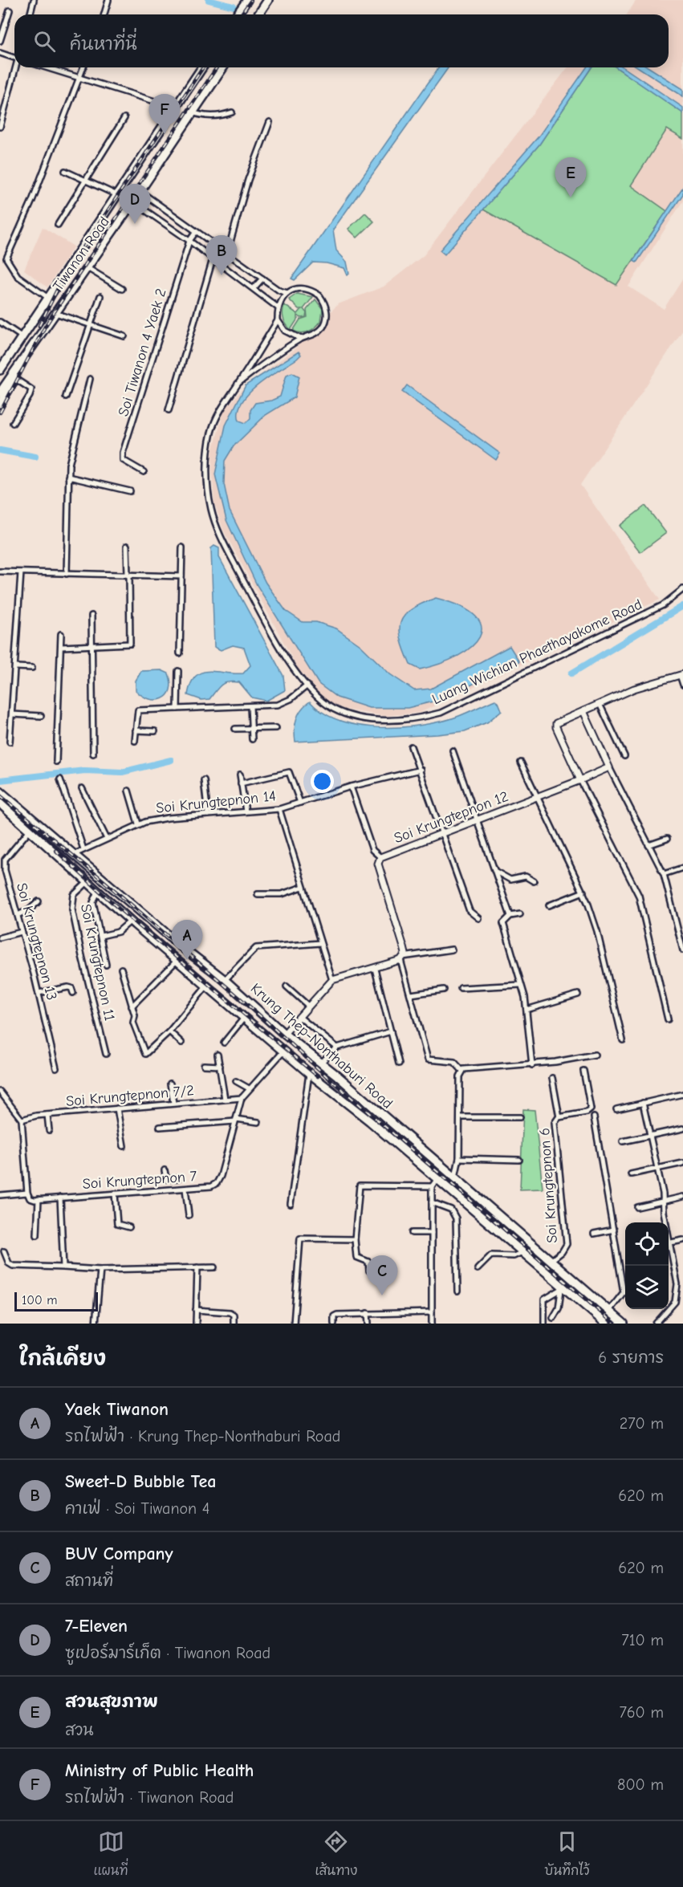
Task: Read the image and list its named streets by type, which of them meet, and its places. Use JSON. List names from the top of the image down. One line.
{"streets":{"main road":["Tiwanon Road","Krung Thep-Nonthaburi Road"],"street":["Soi Tiwanon 4 Yaek 2","Luang Wichian Phaethayakome Road","Soi Krungtepnon 14","Soi Krungtepnon 12","Soi Krungtepnon 13","Soi Krungtepnon 11","Soi Krungtepnon 7/2","Soi Krungtepnon 7","Soi Krungtepnon 6"]},"crossings":[["Soi Krungtepnon 14","Krung Thep-Nonthaburi Road"],["Soi Krungtepnon 13","Krung Thep-Nonthaburi Road"],["Soi Krungtepnon 11","Krung Thep-Nonthaburi Road"],["Krung Thep-Nonthaburi Road","Soi Krungtepnon 7"],["Krung Thep-Nonthaburi Road","Soi Krungtepnon 6"],["Soi Krungtepnon 7/2","Soi Krungtepnon 7"]],"scale_bar":"100 m","page":{"search":"ค้นหาที่นี่","pins":["F","E","D","B","A","C"],"scale":"100 m","heading":["ใกล้เคียง","6 รายการ"],"list":[{"mark":"A","name":"Yaek Tiwanon","note":"รถไฟฟ้า · Krung Thep-Nonthaburi Road","value":"270 m"},{"mark":"B","name":"Sweet-D Bubble Tea","note":"คาเฟ่ · Soi Tiwanon 4","value":"620 m"},{"mark":"C","name":"BUV Company","note":"สถานที่","value":"620 m"},{"mark":"D","name":"7-Eleven","note":"ซูเปอร์มาร์เก็ต · Tiwanon Road","value":"710 m"},{"mark":"E","name":"สวนสุขภาพ","note":"สวน","value":"760 m"},{"mark":"F","name":"Ministry of Public Health","note":"รถไฟฟ้า · Tiwanon Road","value":"800 m"}],"nav":["แผนที่","เส้นทาง","บันทึกไว้"]}}
